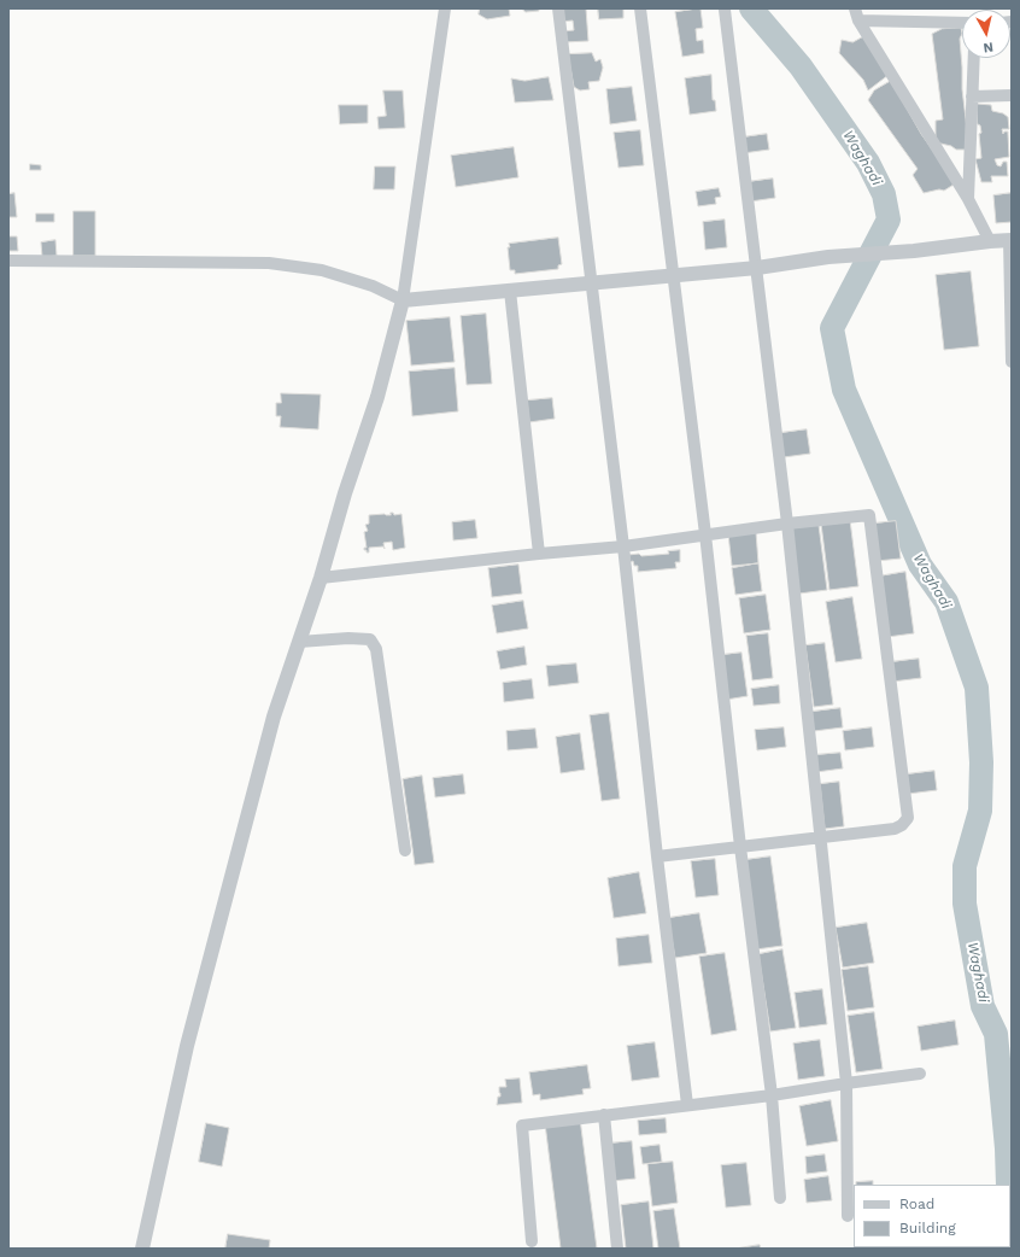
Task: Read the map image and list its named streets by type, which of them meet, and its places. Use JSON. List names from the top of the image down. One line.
{"water":["Waghadi"],"legend":["Road","Building"],"north":"bottom"}
